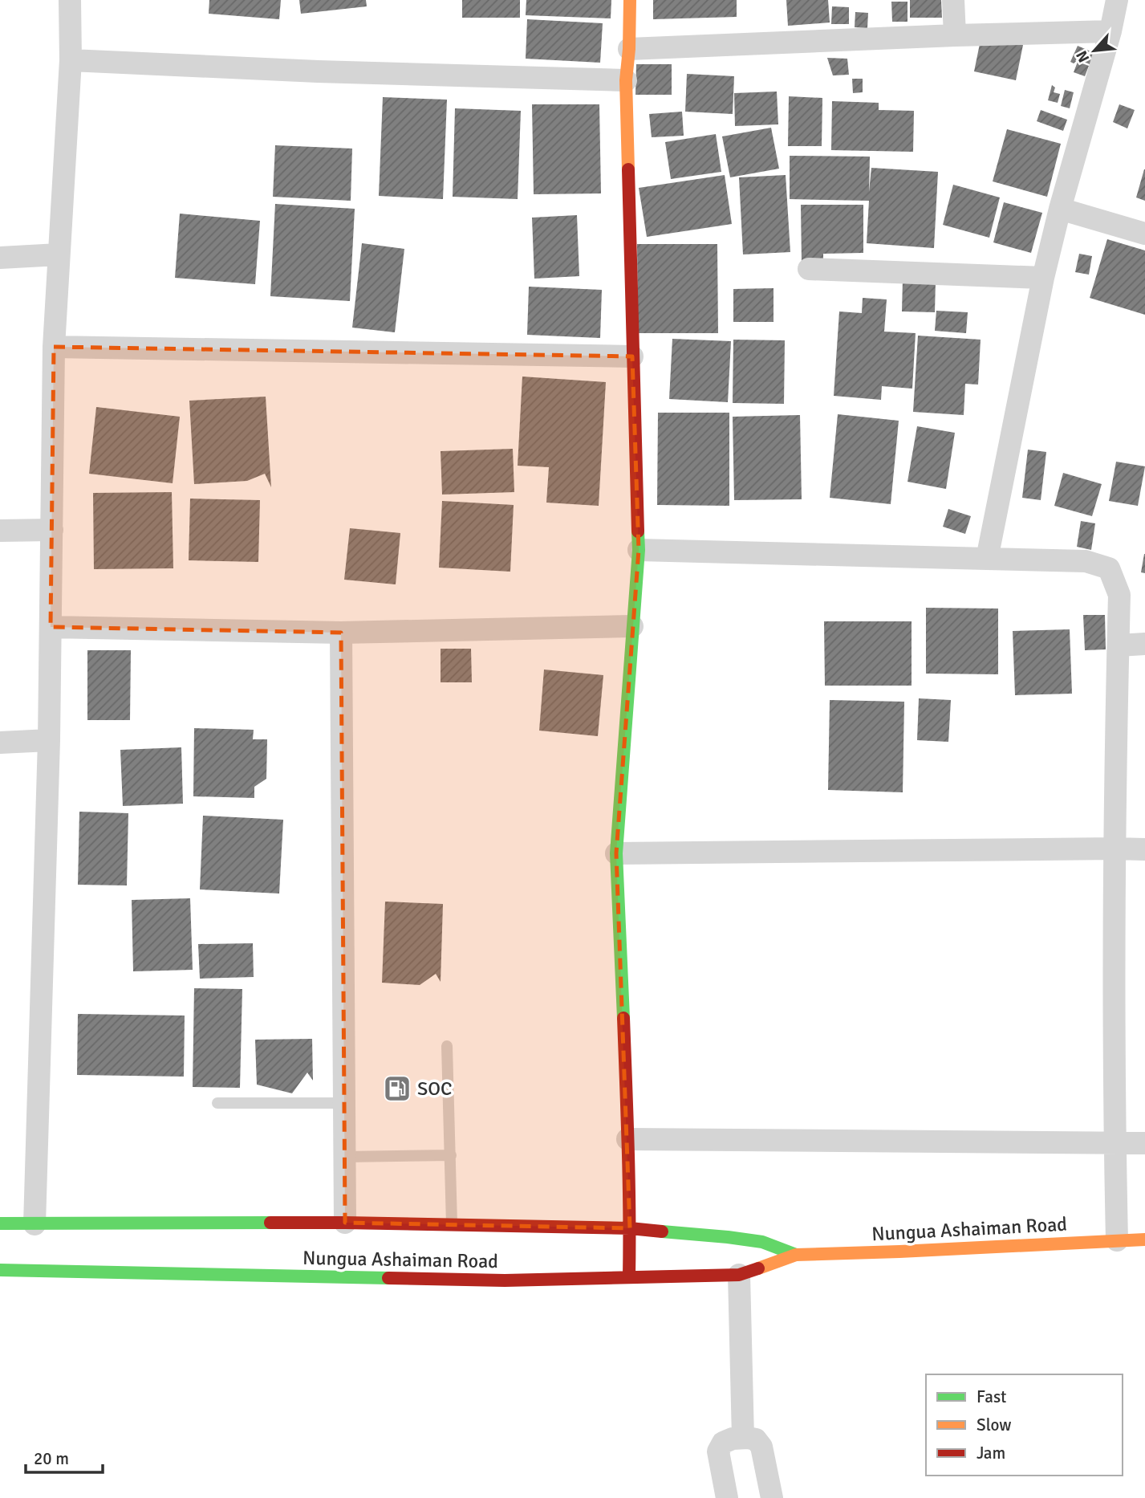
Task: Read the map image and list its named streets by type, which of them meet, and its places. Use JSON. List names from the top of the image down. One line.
{"streets":{"main road":["Nungua Ashaiman Road"]},"places":{"fuel station":["SOC"]},"legend":["Fast","Slow","Jam"],"scale_bar":"20 m","north":"bottom left"}
